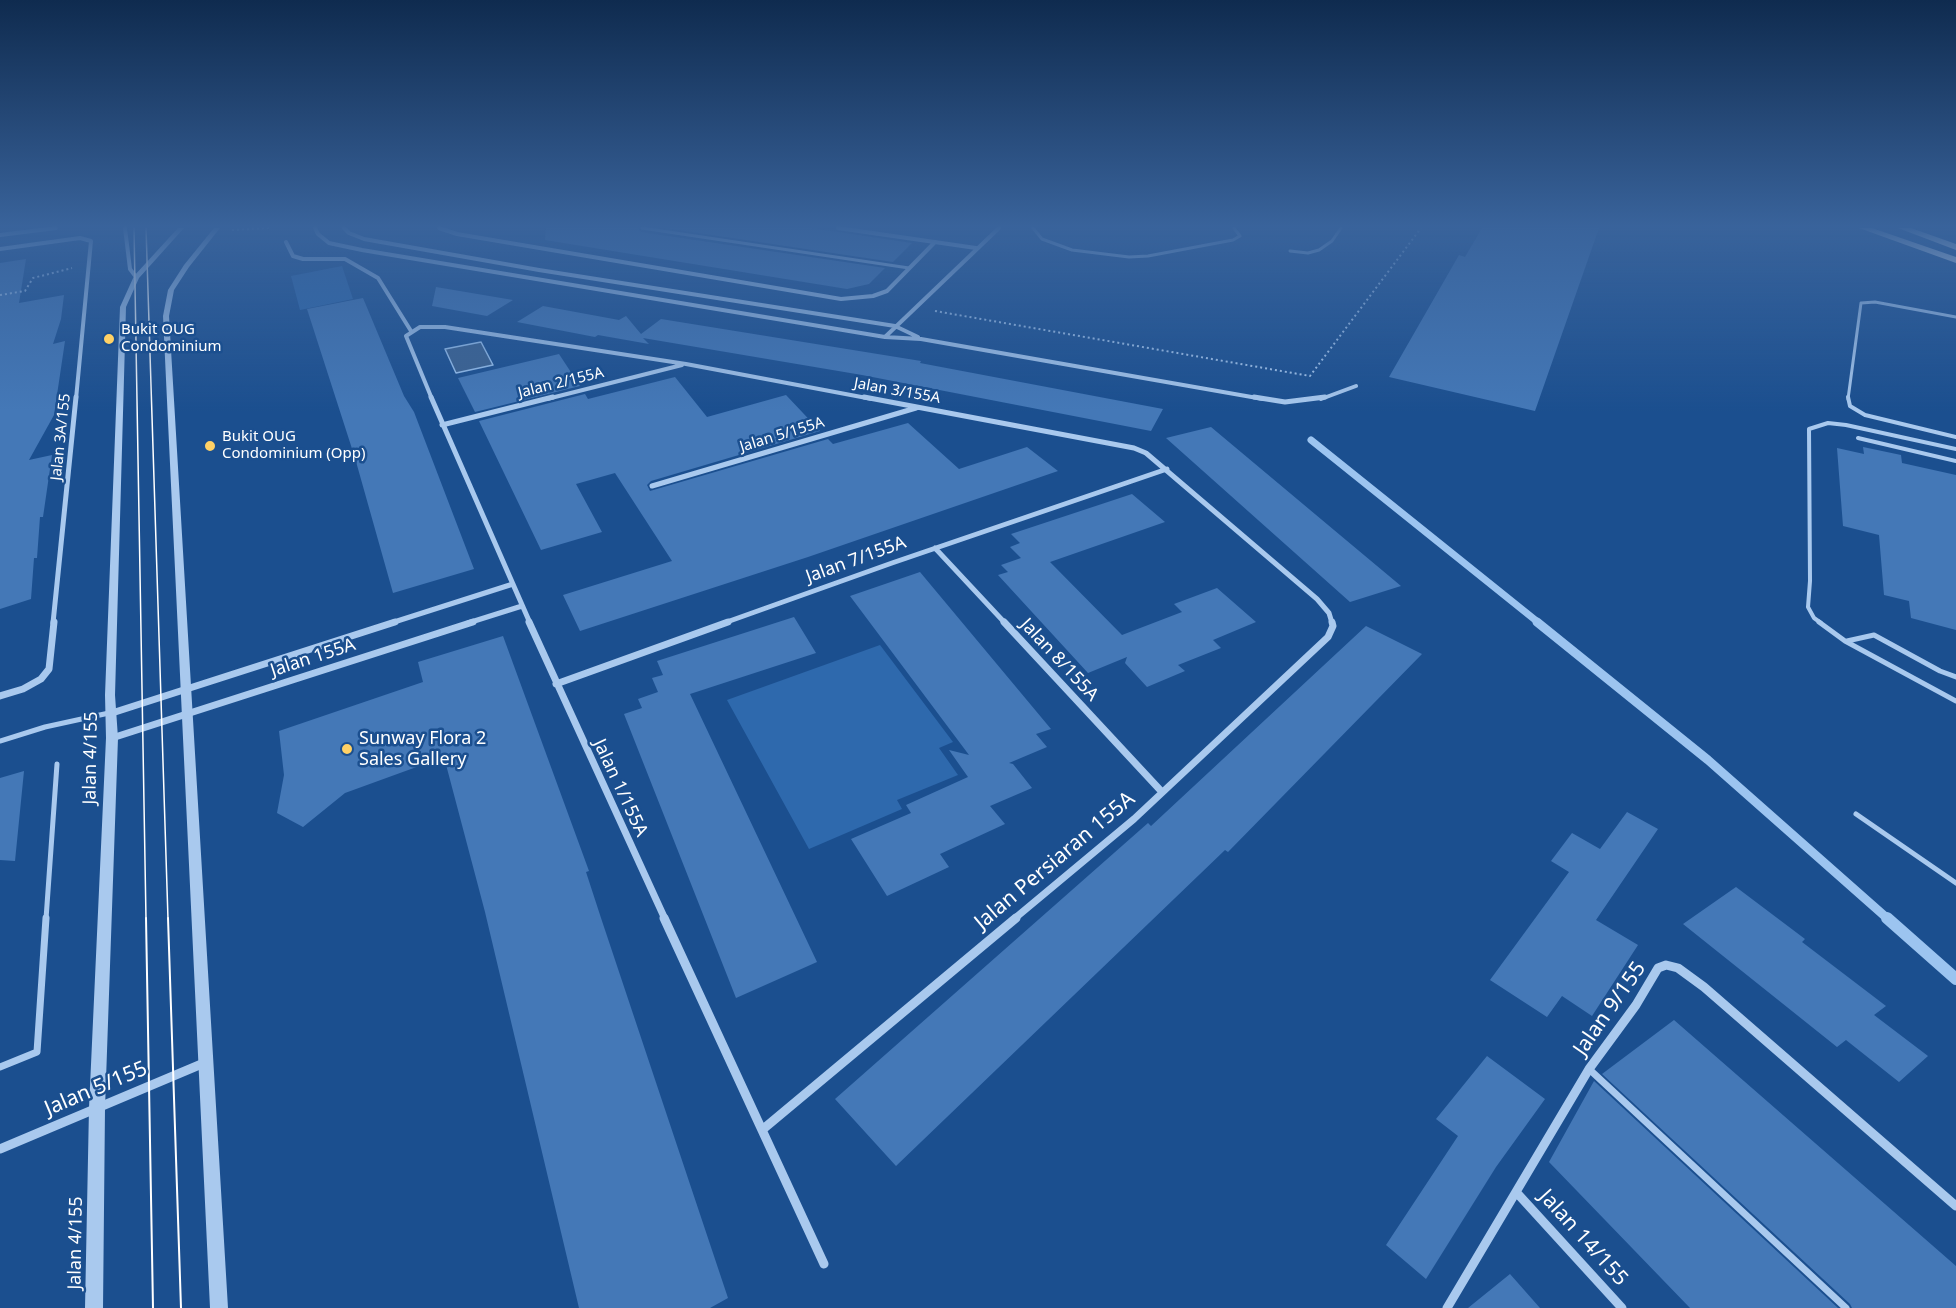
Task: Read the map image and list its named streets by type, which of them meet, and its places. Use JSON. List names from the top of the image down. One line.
{"streets":{"street":["Jalan 2/155A","Jalan 3/155A","Jalan 5/155A","Jalan 3A/155","Jalan 7/155A","Jalan 155A","Jalan 8/155A","Jalan 4/155","Jalan 1/155A","Jalan Persiaran 155A","Jalan 9/155","Jalan 5/155","Jalan 14/155"]},"crossings":[["Jalan 2/155A","Jalan 3/155A"],["Jalan 2/155A","Jalan 1/155A"],["Jalan 3/155A","Jalan 5/155A"],["Jalan 3/155A","Jalan 7/155A"],["Jalan 3/155A","Jalan 1/155A"],["Jalan 3/155A","Jalan Persiaran 155A"],["Jalan 7/155A","Jalan 8/155A"],["Jalan 7/155A","Jalan 1/155A"],["Jalan 155A","Jalan 4/155"],["Jalan 155A","Jalan 1/155A"],["Jalan 8/155A","Jalan Persiaran 155A"],["Jalan 4/155","Jalan 5/155"],["Jalan 1/155A","Jalan Persiaran 155A"],["Jalan 9/155","Jalan 14/155"]],"places":["Bukit OUG Condominium","Bukit OUG Condominium (Opp)","Sunway Flora 2 Sales Gallery"]}
